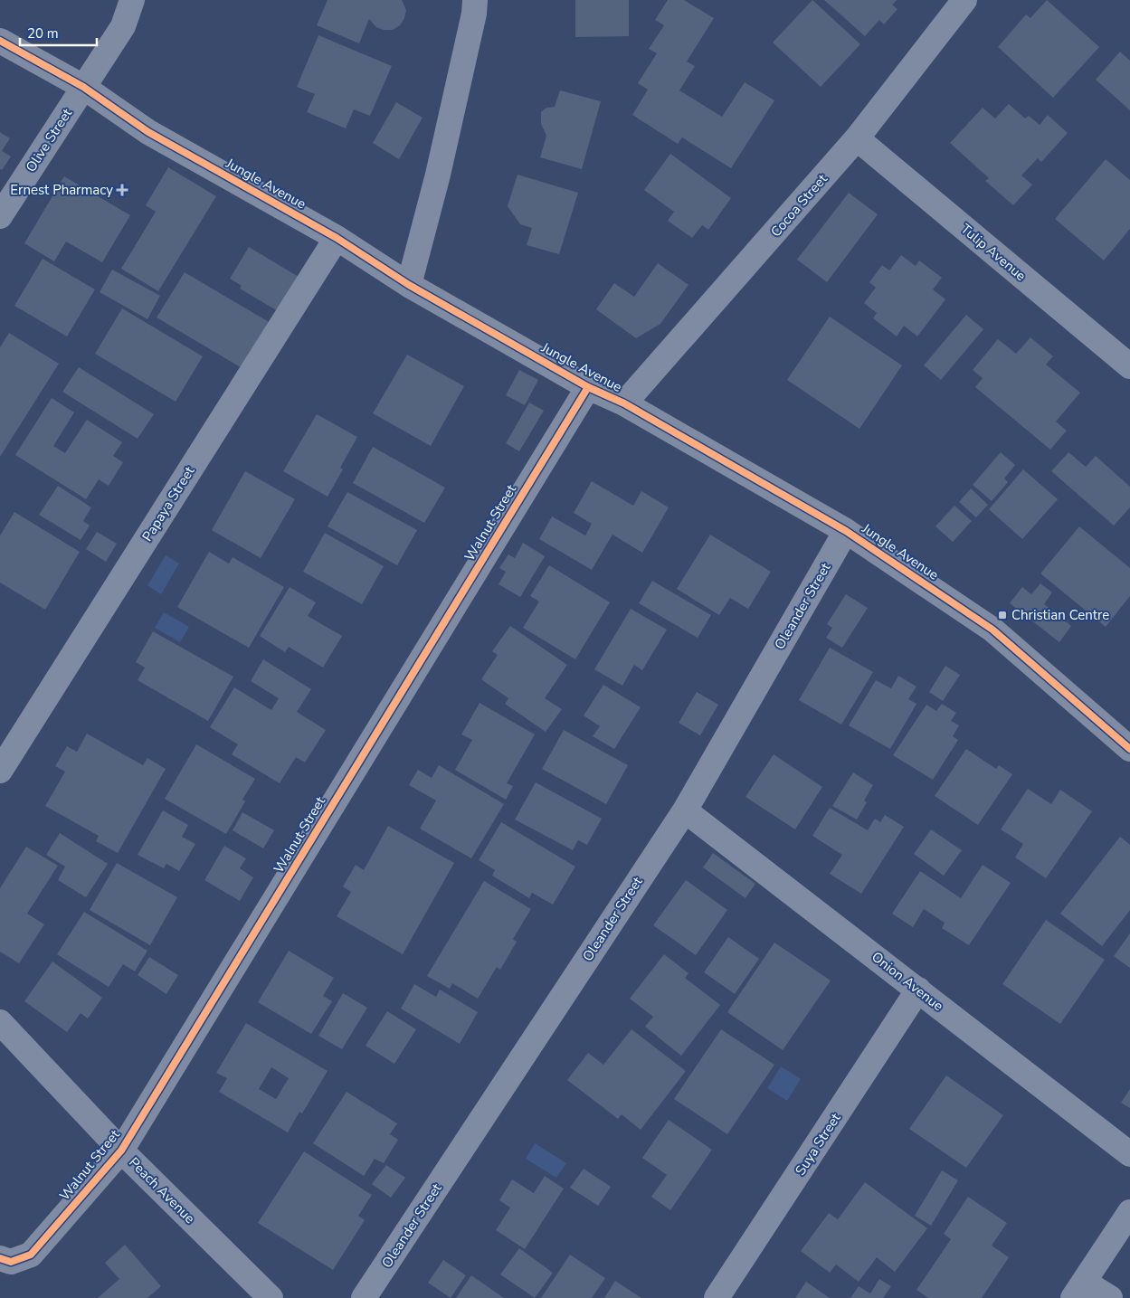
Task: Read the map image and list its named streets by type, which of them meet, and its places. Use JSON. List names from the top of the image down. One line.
{"streets":{"street":["Olive Street","Jungle Avenue","Cocoa Street","Tulip Avenue","Papaya Street","Walnut Street","Oleander Street","Onion Avenue","Suya Street","Peach Avenue"]},"crossings":[["Olive Street","Jungle Avenue"],["Jungle Avenue","Cocoa Street"],["Jungle Avenue","Papaya Street"],["Jungle Avenue","Walnut Street"],["Jungle Avenue","Oleander Street"],["Cocoa Street","Tulip Avenue"],["Walnut Street","Peach Avenue"],["Oleander Street","Onion Avenue"],["Onion Avenue","Suya Street"]],"places":{"health":["Ernest Pharmacy"],"transit":["Christian Centre"]},"scale_bar":"20 m"}
